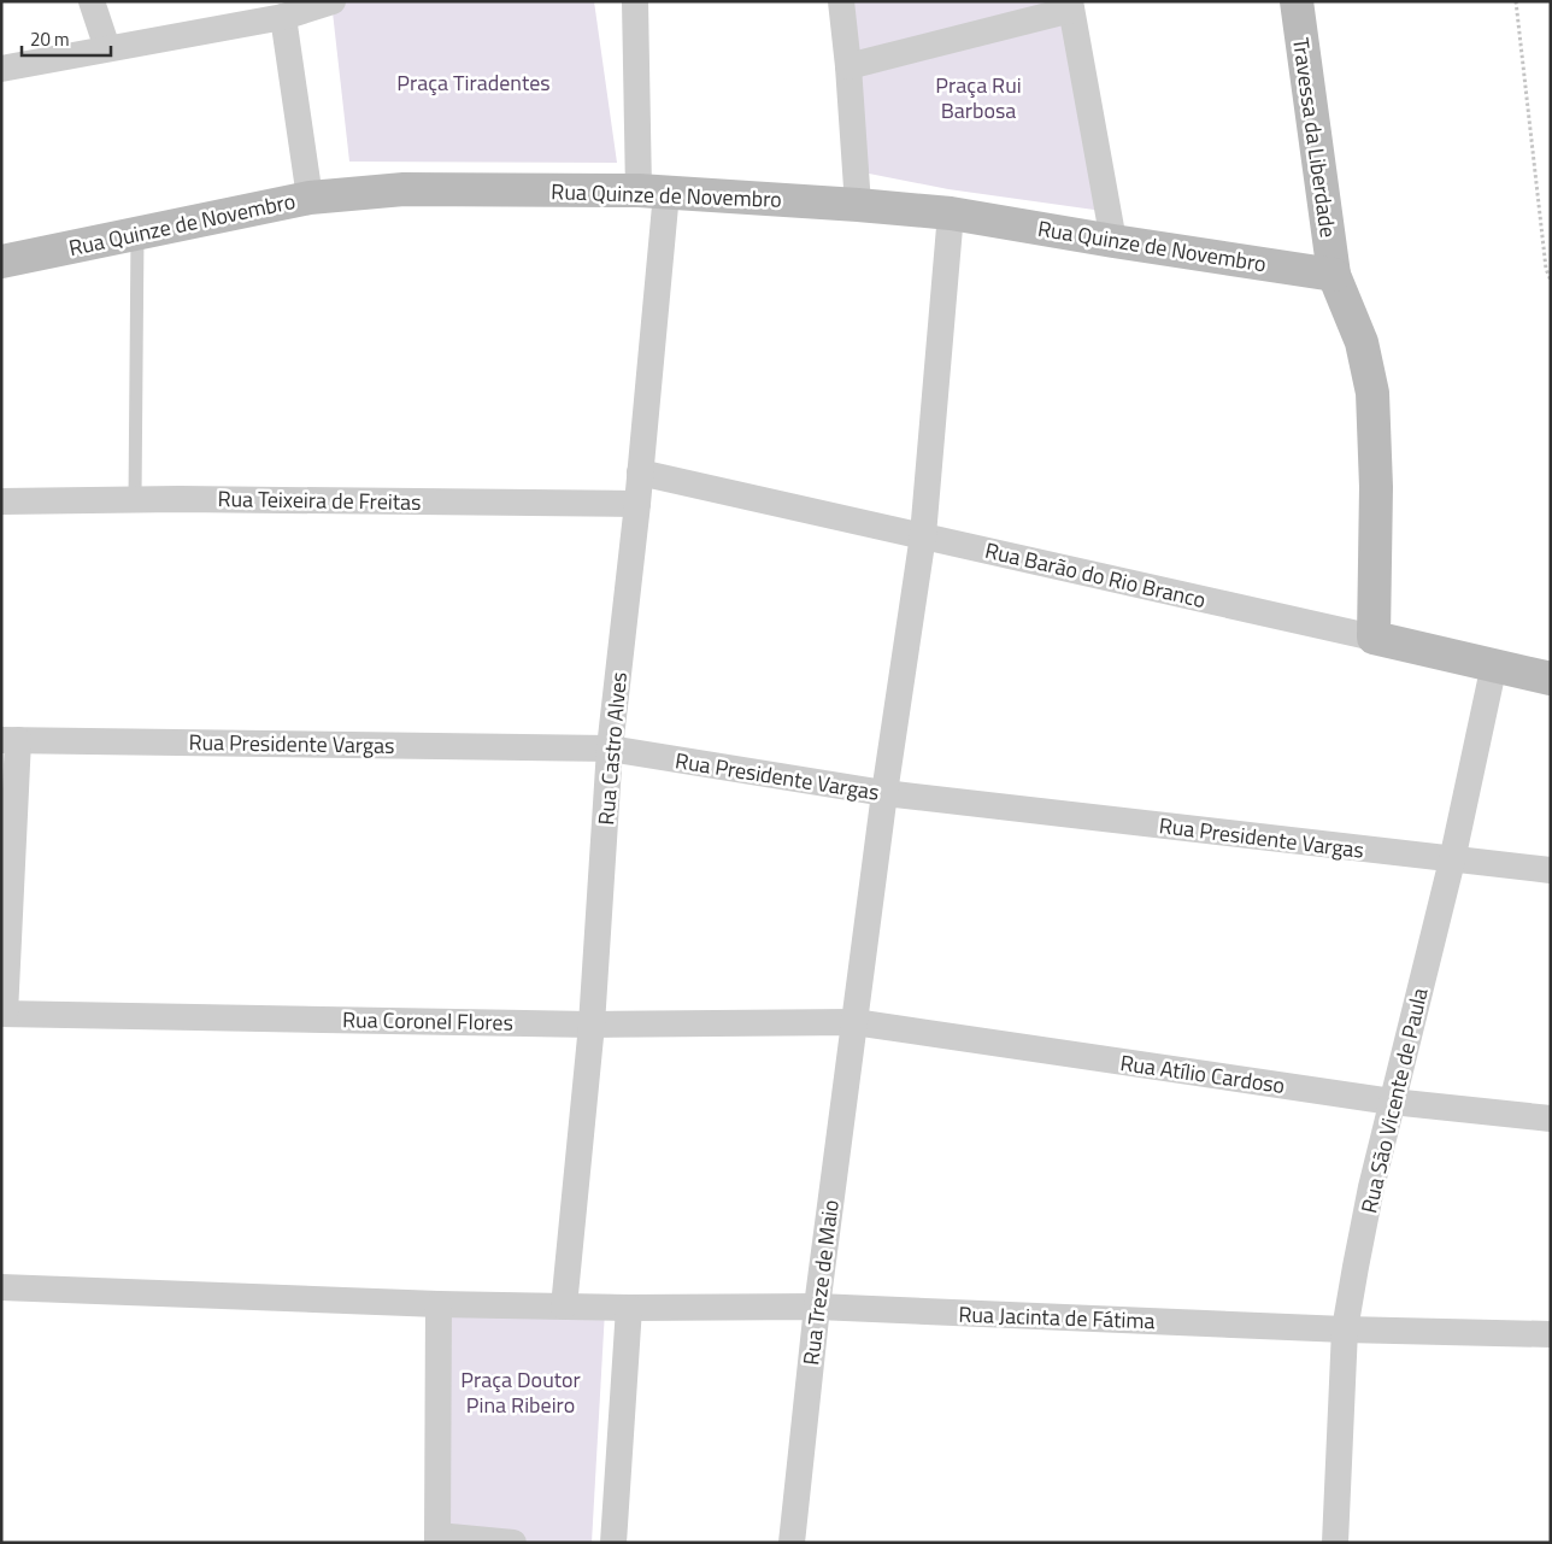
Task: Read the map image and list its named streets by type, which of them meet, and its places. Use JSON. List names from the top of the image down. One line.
{"streets":{"street":["Travessa da Liberdade","Rua Quinze de Novembro","Rua Teixeira de Freitas","Rua Barão do Rio Branco","Rua Presidente Vargas","Rua Castro Alves","Rua Coronel Flores","Rua Atílio Cardoso","Rua São Vicente de Paula","Rua Treze de Maio","Rua Jacinta de Fátima"]},"crossings":[["Travessa da Liberdade","Rua Quinze de Novembro"],["Travessa da Liberdade","Rua Barão do Rio Branco"],["Rua Quinze de Novembro","Rua Castro Alves"],["Rua Quinze de Novembro","Rua Treze de Maio"],["Rua Teixeira de Freitas","Rua Castro Alves"],["Rua Barão do Rio Branco","Rua Castro Alves"],["Rua Barão do Rio Branco","Rua São Vicente de Paula"],["Rua Barão do Rio Branco","Rua Treze de Maio"],["Rua Presidente Vargas","Rua Castro Alves"],["Rua Presidente Vargas","Rua São Vicente de Paula"],["Rua Presidente Vargas","Rua Treze de Maio"],["Rua Castro Alves","Rua Coronel Flores"],["Rua Castro Alves","Rua Jacinta de Fátima"],["Rua Coronel Flores","Rua Atílio Cardoso"],["Rua Coronel Flores","Rua Treze de Maio"],["Rua Atílio Cardoso","Rua São Vicente de Paula"],["Rua Atílio Cardoso","Rua Treze de Maio"],["Rua São Vicente de Paula","Rua Jacinta de Fátima"],["Rua Treze de Maio","Rua Jacinta de Fátima"]],"parks":["Praça Tiradentes","Praça Rui Barbosa","Praça Doutor Pina Ribeiro"],"scale_bar":"20 m"}
